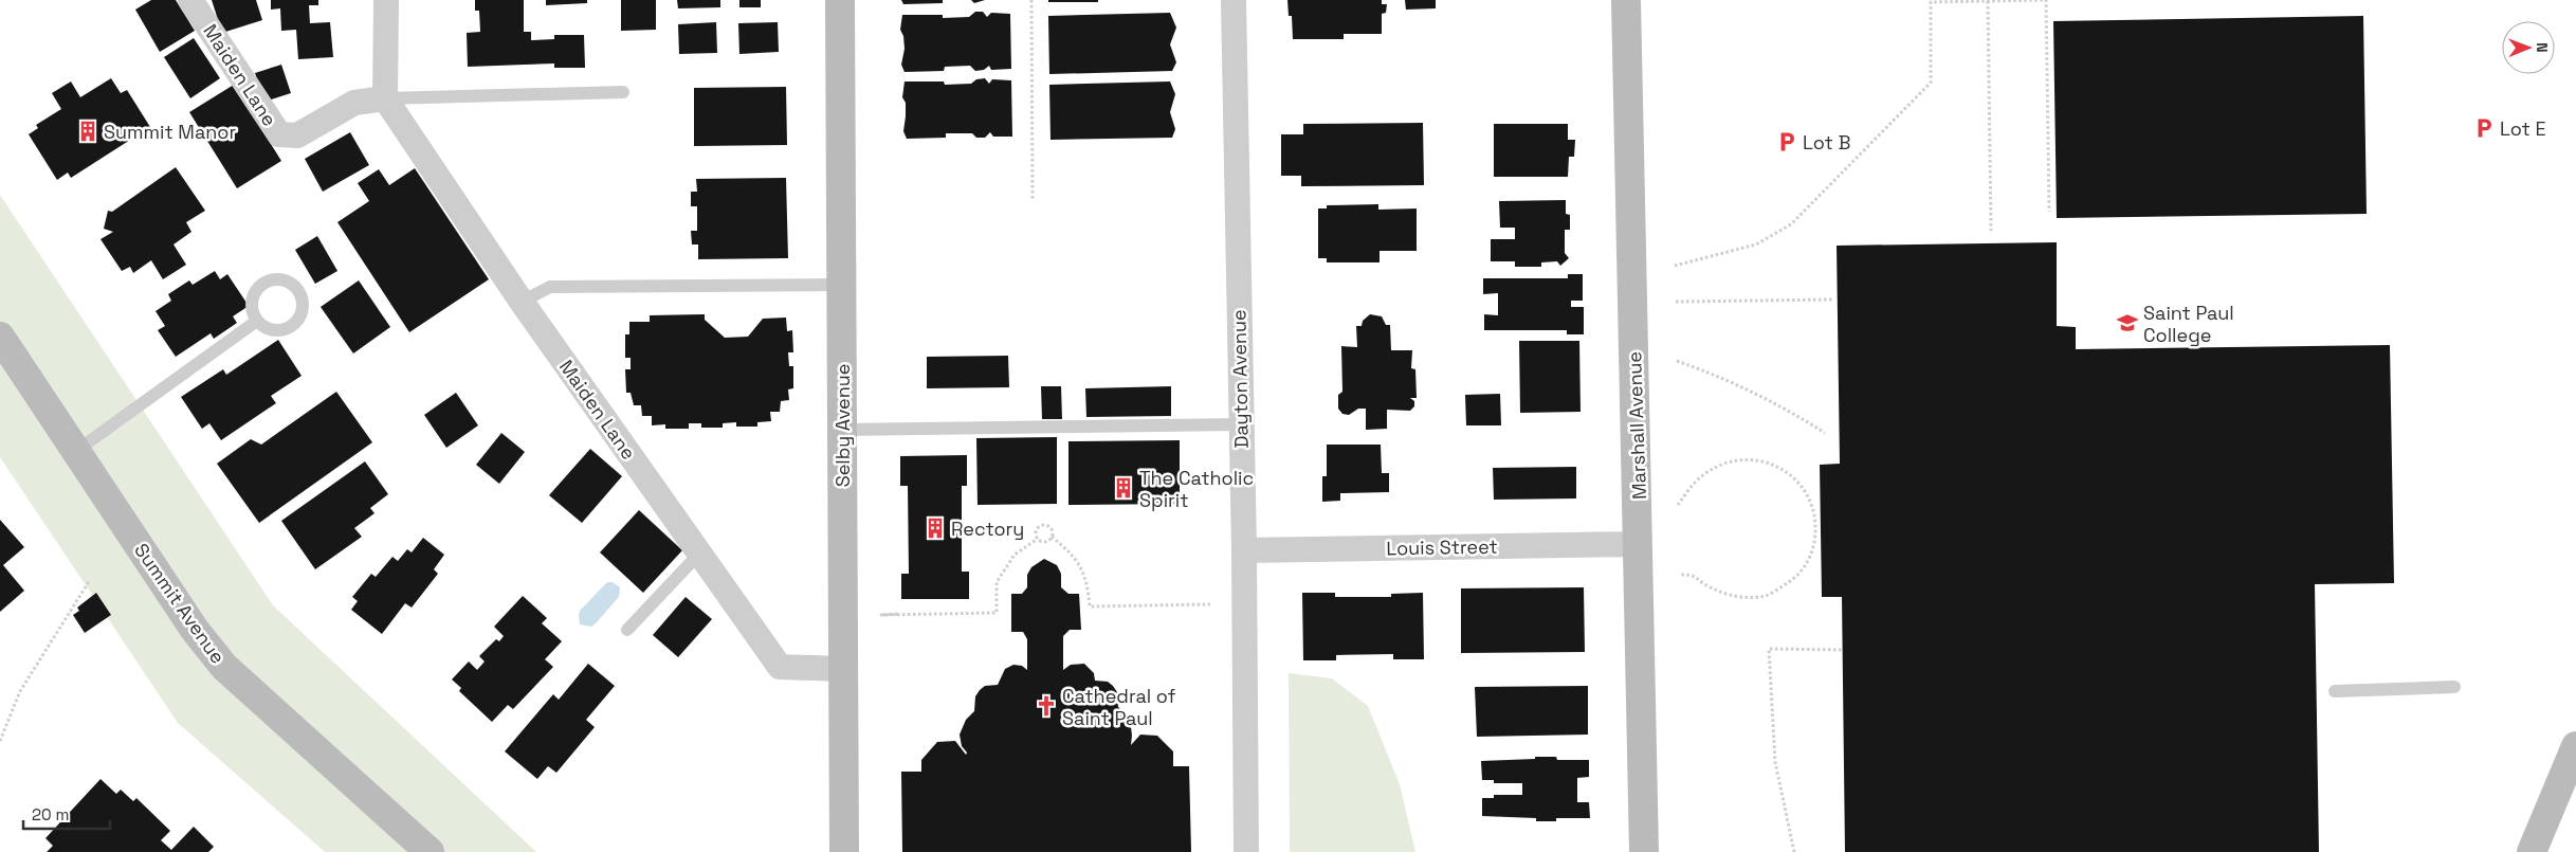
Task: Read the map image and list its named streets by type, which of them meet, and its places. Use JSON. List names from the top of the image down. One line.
{"streets":{"street":["Maiden Lane","Dayton Avenue","Selby Avenue","Marshall Avenue","Louis Street","Summit Avenue"]},"crossings":[["Maiden Lane","Selby Avenue"],["Dayton Avenue","Louis Street"],["Marshall Avenue","Louis Street"]],"places":{"parking":["Lot E","Lot B"],"building":["Summit Manor","The Catholic Spirit","Rectory"],"school or university":["Saint Paul College"],"church":["Cathedral of Saint Paul"]},"scale_bar":"20 m","north":"right"}
